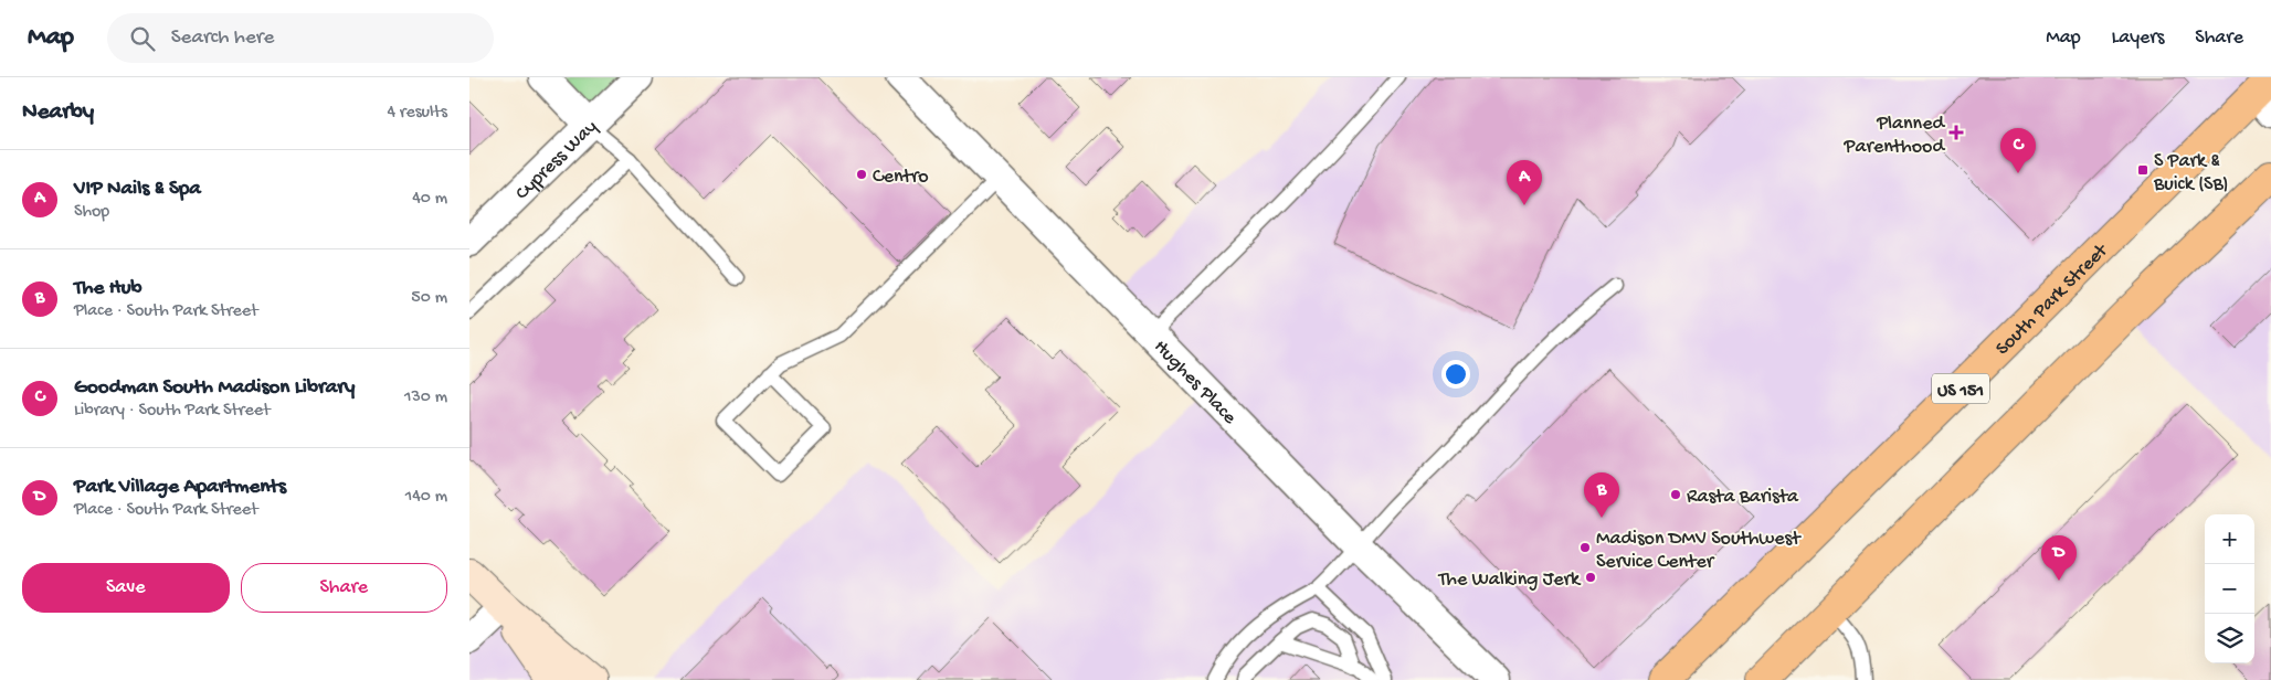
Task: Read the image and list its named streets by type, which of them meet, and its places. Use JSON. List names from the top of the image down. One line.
{"streets":{"main road":["South Park Street","US 151"],"street":["Cypress Way","Hughes Place"]},"places":{"health":["Planned Parenthood"],"transit":["S Park & Buick (SB)"],"other":["Centro","Rasta Barista","Madison DMV Southwest Service Center","The Walking Jerk"]},"page":{"header":"Map","search":"Search here","nav":["Map","Layers","Share"],"heading":["Nearby","4 results"],"pins":["C","A","B","D"],"list":[{"mark":"A","name":"VIP Nails & Spa","note":"Shop","value":"40 m"},{"mark":"B","name":"The Hub","note":"Place · South Park Street","value":"50 m"},{"mark":"C","name":"Goodman South Madison Library","note":"Library · South Park Street","value":"130 m"},{"mark":"D","name":"Park Village Apartments","note":"Place · South Park Street","value":"140 m"}],"map_buttons":["+","−"],"buttons":["Save","Share"]}}
